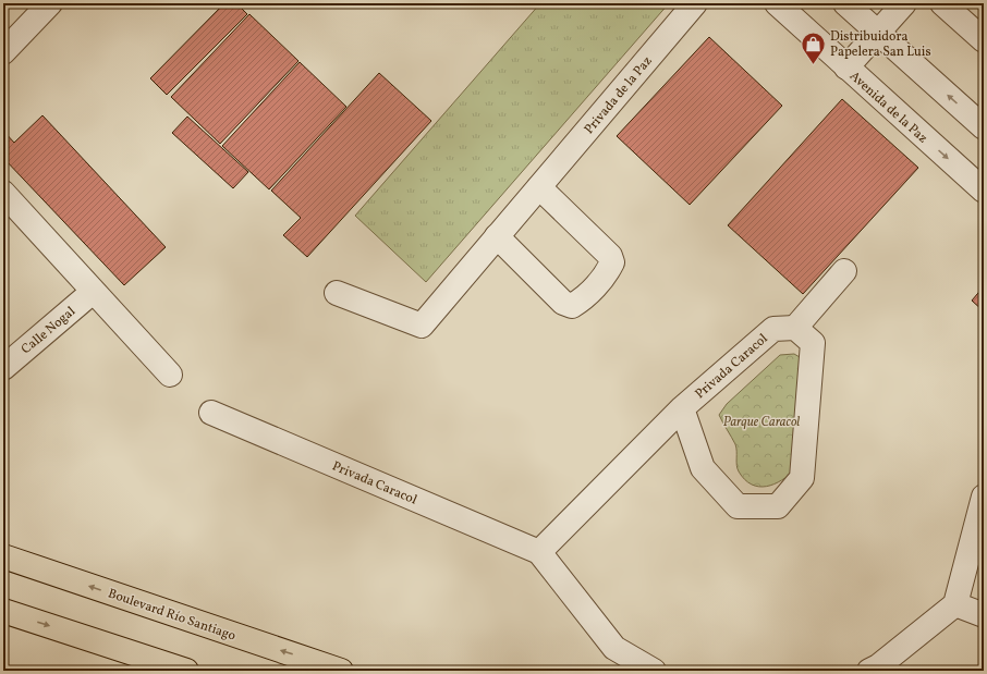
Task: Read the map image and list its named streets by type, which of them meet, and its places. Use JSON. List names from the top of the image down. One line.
{"streets":{"main road":["Boulevard Río Santiago"],"street":["Privada de la Paz","Avenida de la Paz","Calle Nogal","Privada Caracol"]},"parks":["Parque Caracol"],"places":{"shop":["Distribuidora Papelera San Luis"]}}
